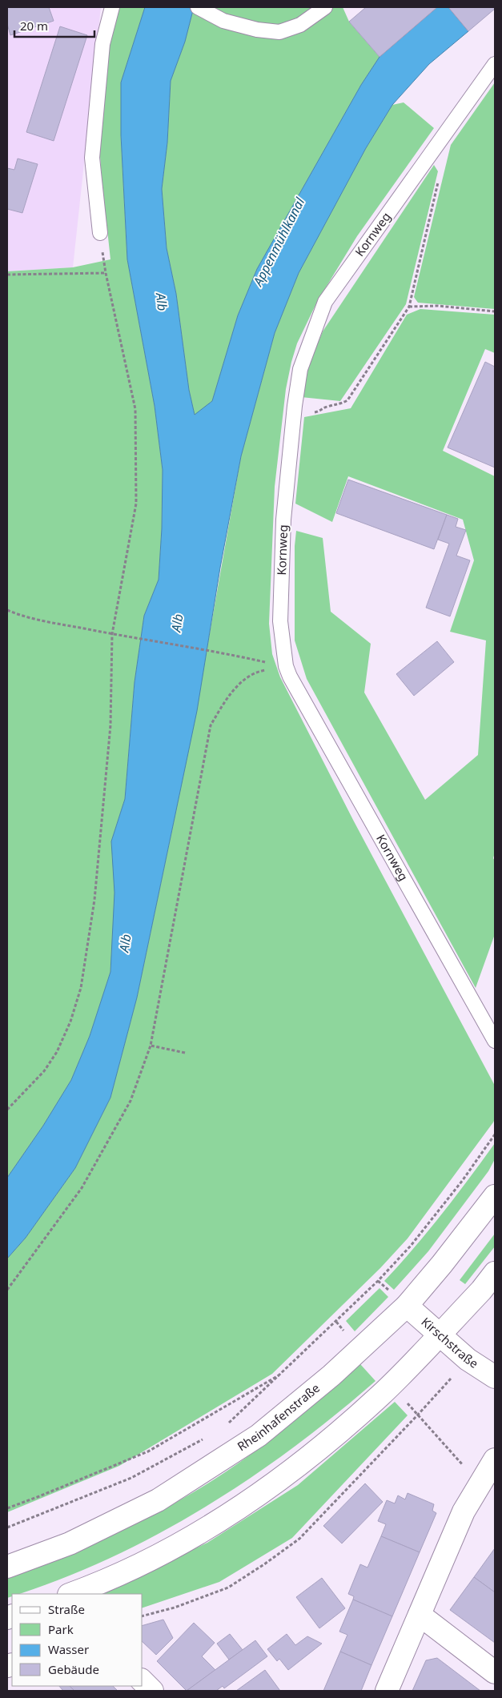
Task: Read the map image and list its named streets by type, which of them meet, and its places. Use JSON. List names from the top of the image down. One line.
{"streets":{"main road":["Kirschstraße","Rheinhafenstraße"],"lane":["Kornweg"]},"crossings":[["Kirschstraße","Rheinhafenstraße"]],"water":["Appenmühlkanal","Alb"],"legend":["Straße","Park","Wasser","Gebäude"],"scale_bar":"20 m"}
